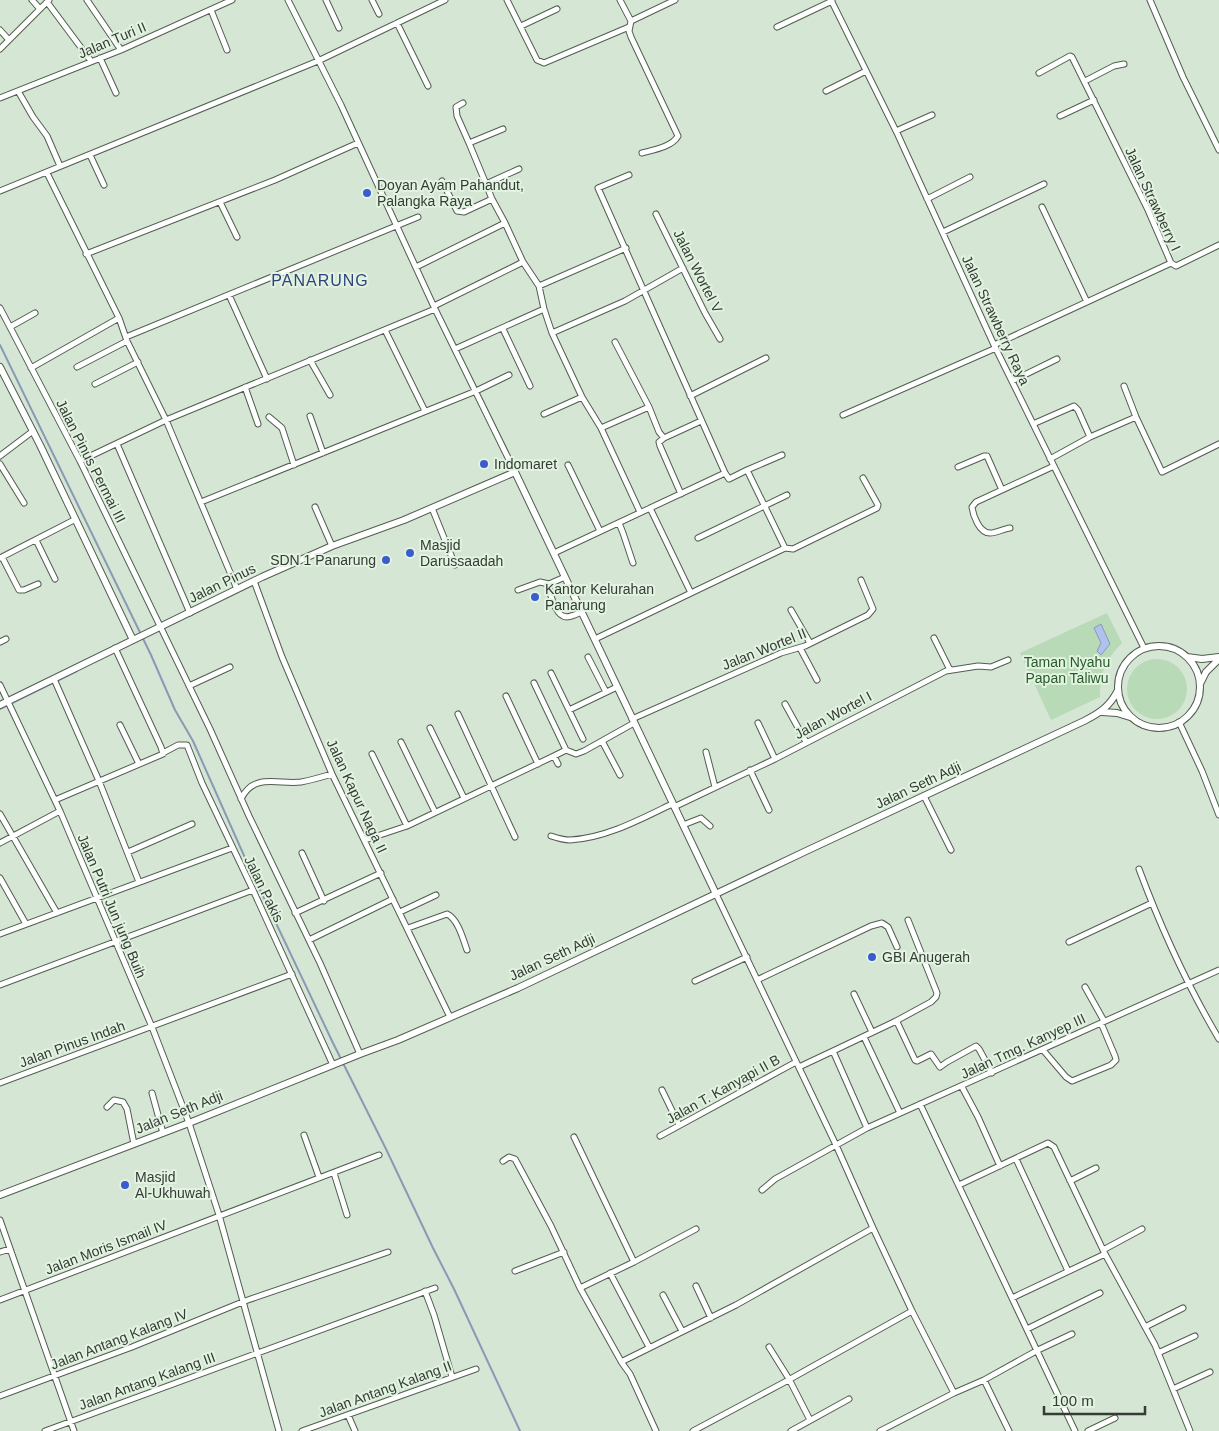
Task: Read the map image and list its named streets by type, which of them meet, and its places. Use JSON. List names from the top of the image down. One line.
{"streets":{"street":["Jalan Turi II","Jalan Strawberry I","Jalan Wortel V","Jalan Strawberry Raya","Jalan Pinus Permai III","Jalan Pinus","Jalan Wortel II","Jalan Wortel I","Jalan Seth Adji","Jalan Kapur Naga II","Jalan Pakis","Jalan Putri Jun jung Buih","Jalan Pinus Indah","Jalan Tmg. Kanyep III","Jalan T. Kanyapi II B","Jalan Moris Ismail IV","Jalan Antang Kalang IV","Jalan Antang Kalang III","Jalan Antang Kalang II"]},"crossings":[["Jalan Strawberry I","Jalan Strawberry Raya"],["Jalan Pinus Permai III","Jalan Pinus"],["Jalan Pinus Permai III","Jalan Seth Adji"],["Jalan Pinus","Jalan Kapur Naga II"],["Jalan Pinus","Jalan Putri Jun jung Buih"],["Jalan Seth Adji","Jalan Kapur Naga II"],["Jalan Seth Adji","Jalan Pakis"],["Jalan Seth Adji","Jalan Putri Jun jung Buih"],["Jalan Pakis","Jalan Pinus Indah"],["Jalan Putri Jun jung Buih","Jalan Pinus Indah"],["Jalan Putri Jun jung Buih","Jalan Moris Ismail IV"],["Jalan Putri Jun jung Buih","Jalan Antang Kalang IV"],["Jalan Putri Jun jung Buih","Jalan Antang Kalang III"]],"districts":["PANARUNG"],"parks":["Taman Nyahu Papan Taliwu"],"places":["Doyan Ayam Pahandut, Palangka Raya","Indomaret","Masjid Darussaadah","SDN 1 Panarung","Kantor Kelurahan Panarung","GBI Anugerah","Masjid Al-Ukhuwah"],"scale_bar":"100 m"}
